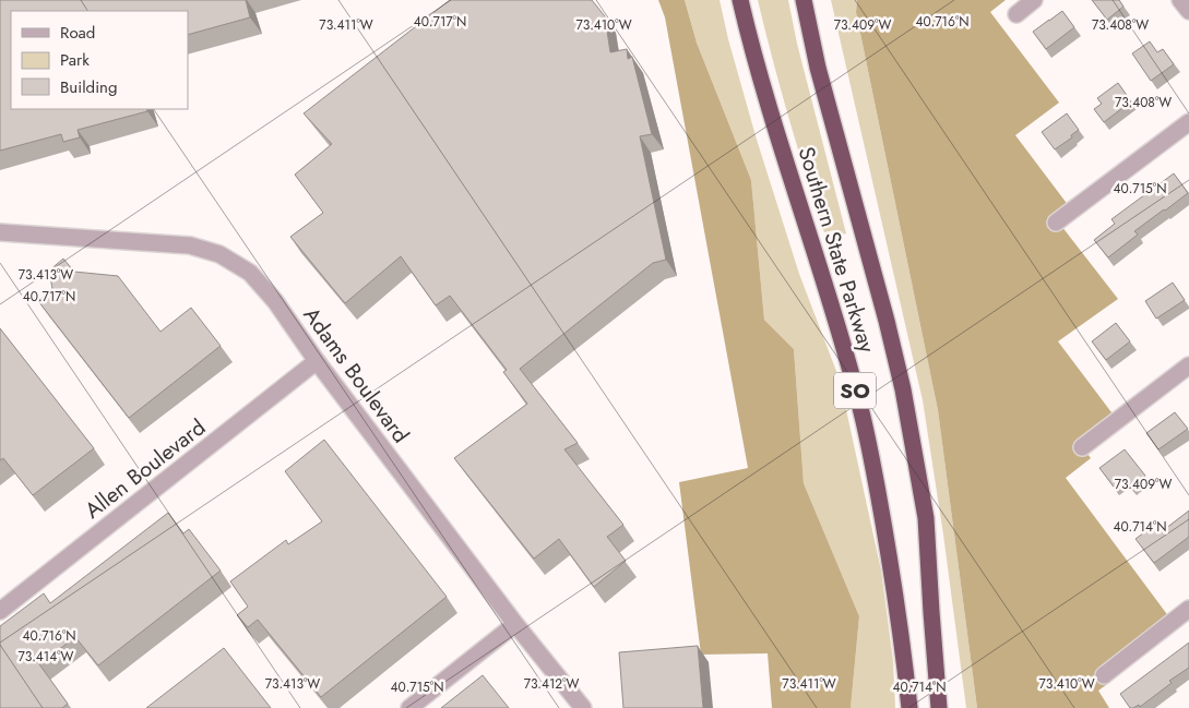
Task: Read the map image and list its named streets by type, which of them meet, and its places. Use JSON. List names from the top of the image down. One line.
{"streets":{"highway":["Southern State Parkway","SO"],"street":["Adams Boulevard","Allen Boulevard"]},"crossings":[["Adams Boulevard","Allen Boulevard"]],"legend":["Road","Park","Building"],"coordinates":["40.717°N","40.716°N","73.408°W","73.411°W","73.410°W","73.409°W","40.715°N","73.413°W","40.714°N","73.414°W","73.412°W"]}
